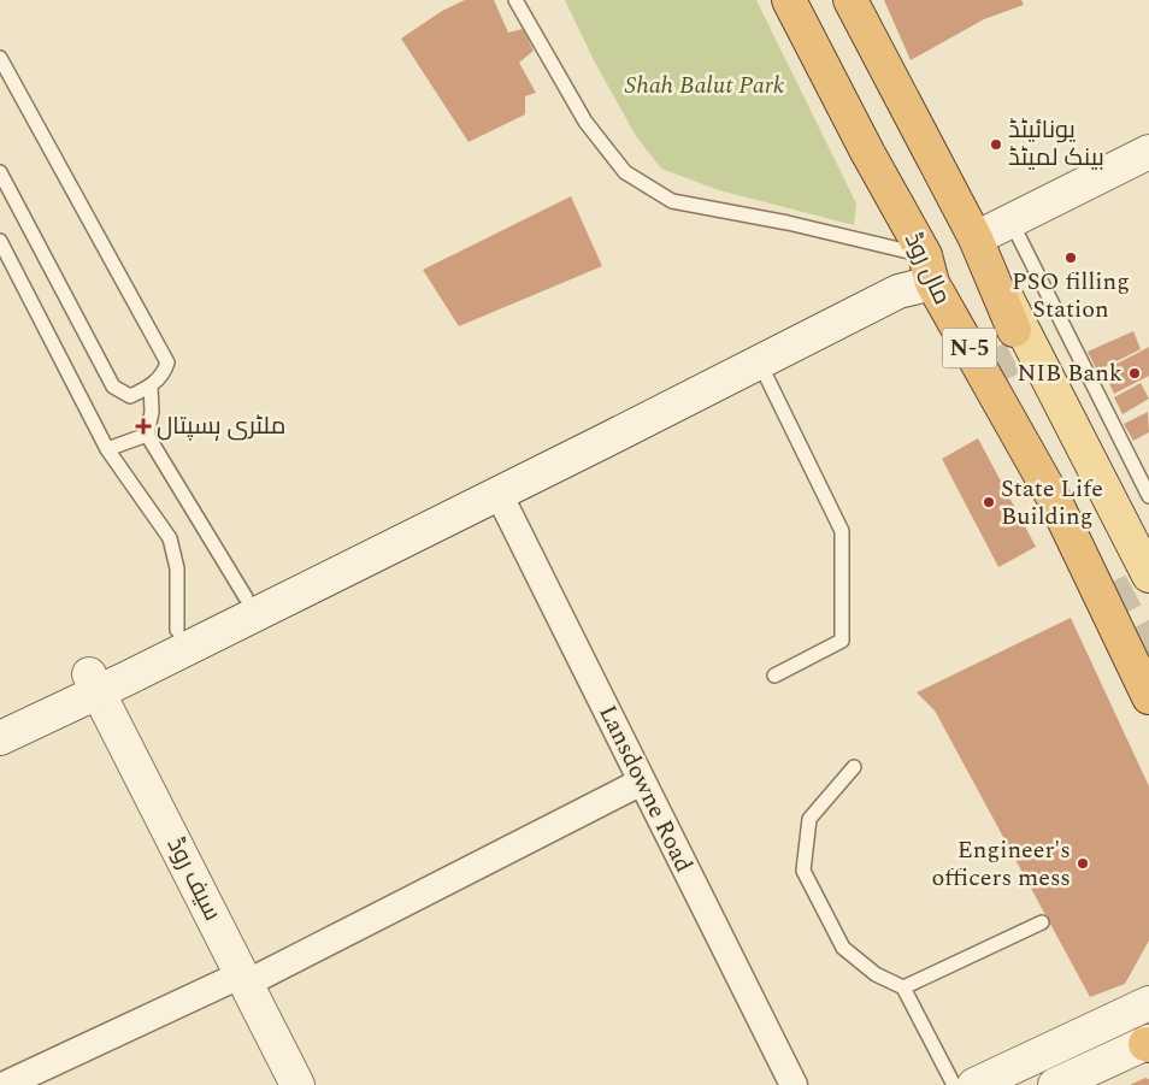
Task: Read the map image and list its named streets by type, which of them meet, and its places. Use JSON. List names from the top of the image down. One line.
{"streets":{"highway":["مال روڈ","N-5"],"main road":["سیف روڈ"],"street":["Lansdowne Road"]},"crossings":[["مال روڈ","N-5"]],"parks":["Shah Balut Park"],"places":{"other":["یونائیٹڈ بینک لمیٹڈ","PSO filling Station","NIB Bank","State Life Building","Engineer's officers mess"],"health":["ملٹری ہسپتال"]}}
